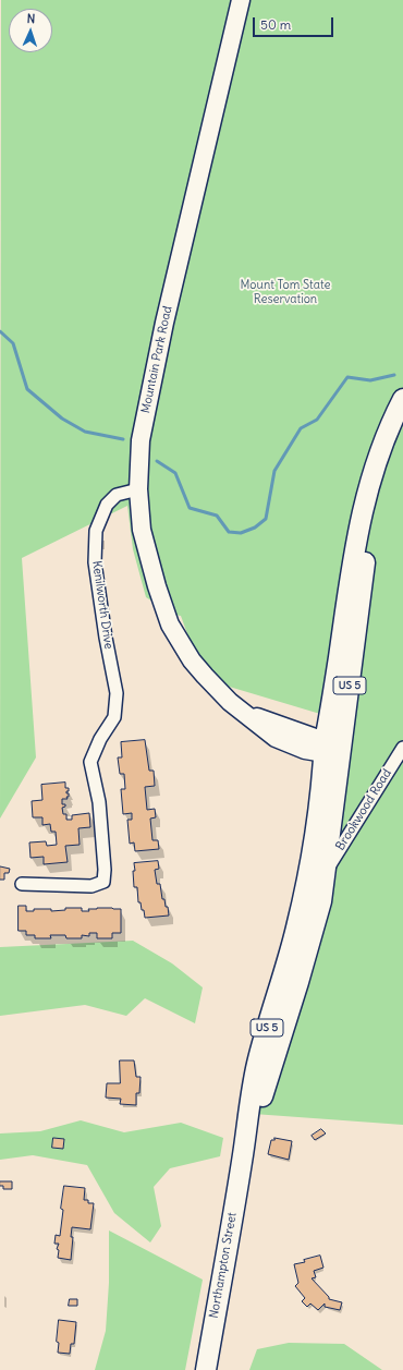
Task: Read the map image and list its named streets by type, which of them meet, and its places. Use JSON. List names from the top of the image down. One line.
{"streets":{"main road":["US 5","Northampton Street"],"street":["Mountain Park Road","Kenilworth Drive","Brookwood Road"]},"crossings":[["Mountain Park Road","Kenilworth Drive"],["Mountain Park Road","US 5"],["US 5","Brookwood Road"],["US 5","Northampton Street"]],"parks":["Mount Tom State Reservation"],"scale_bar":"50 m","north":"top"}
